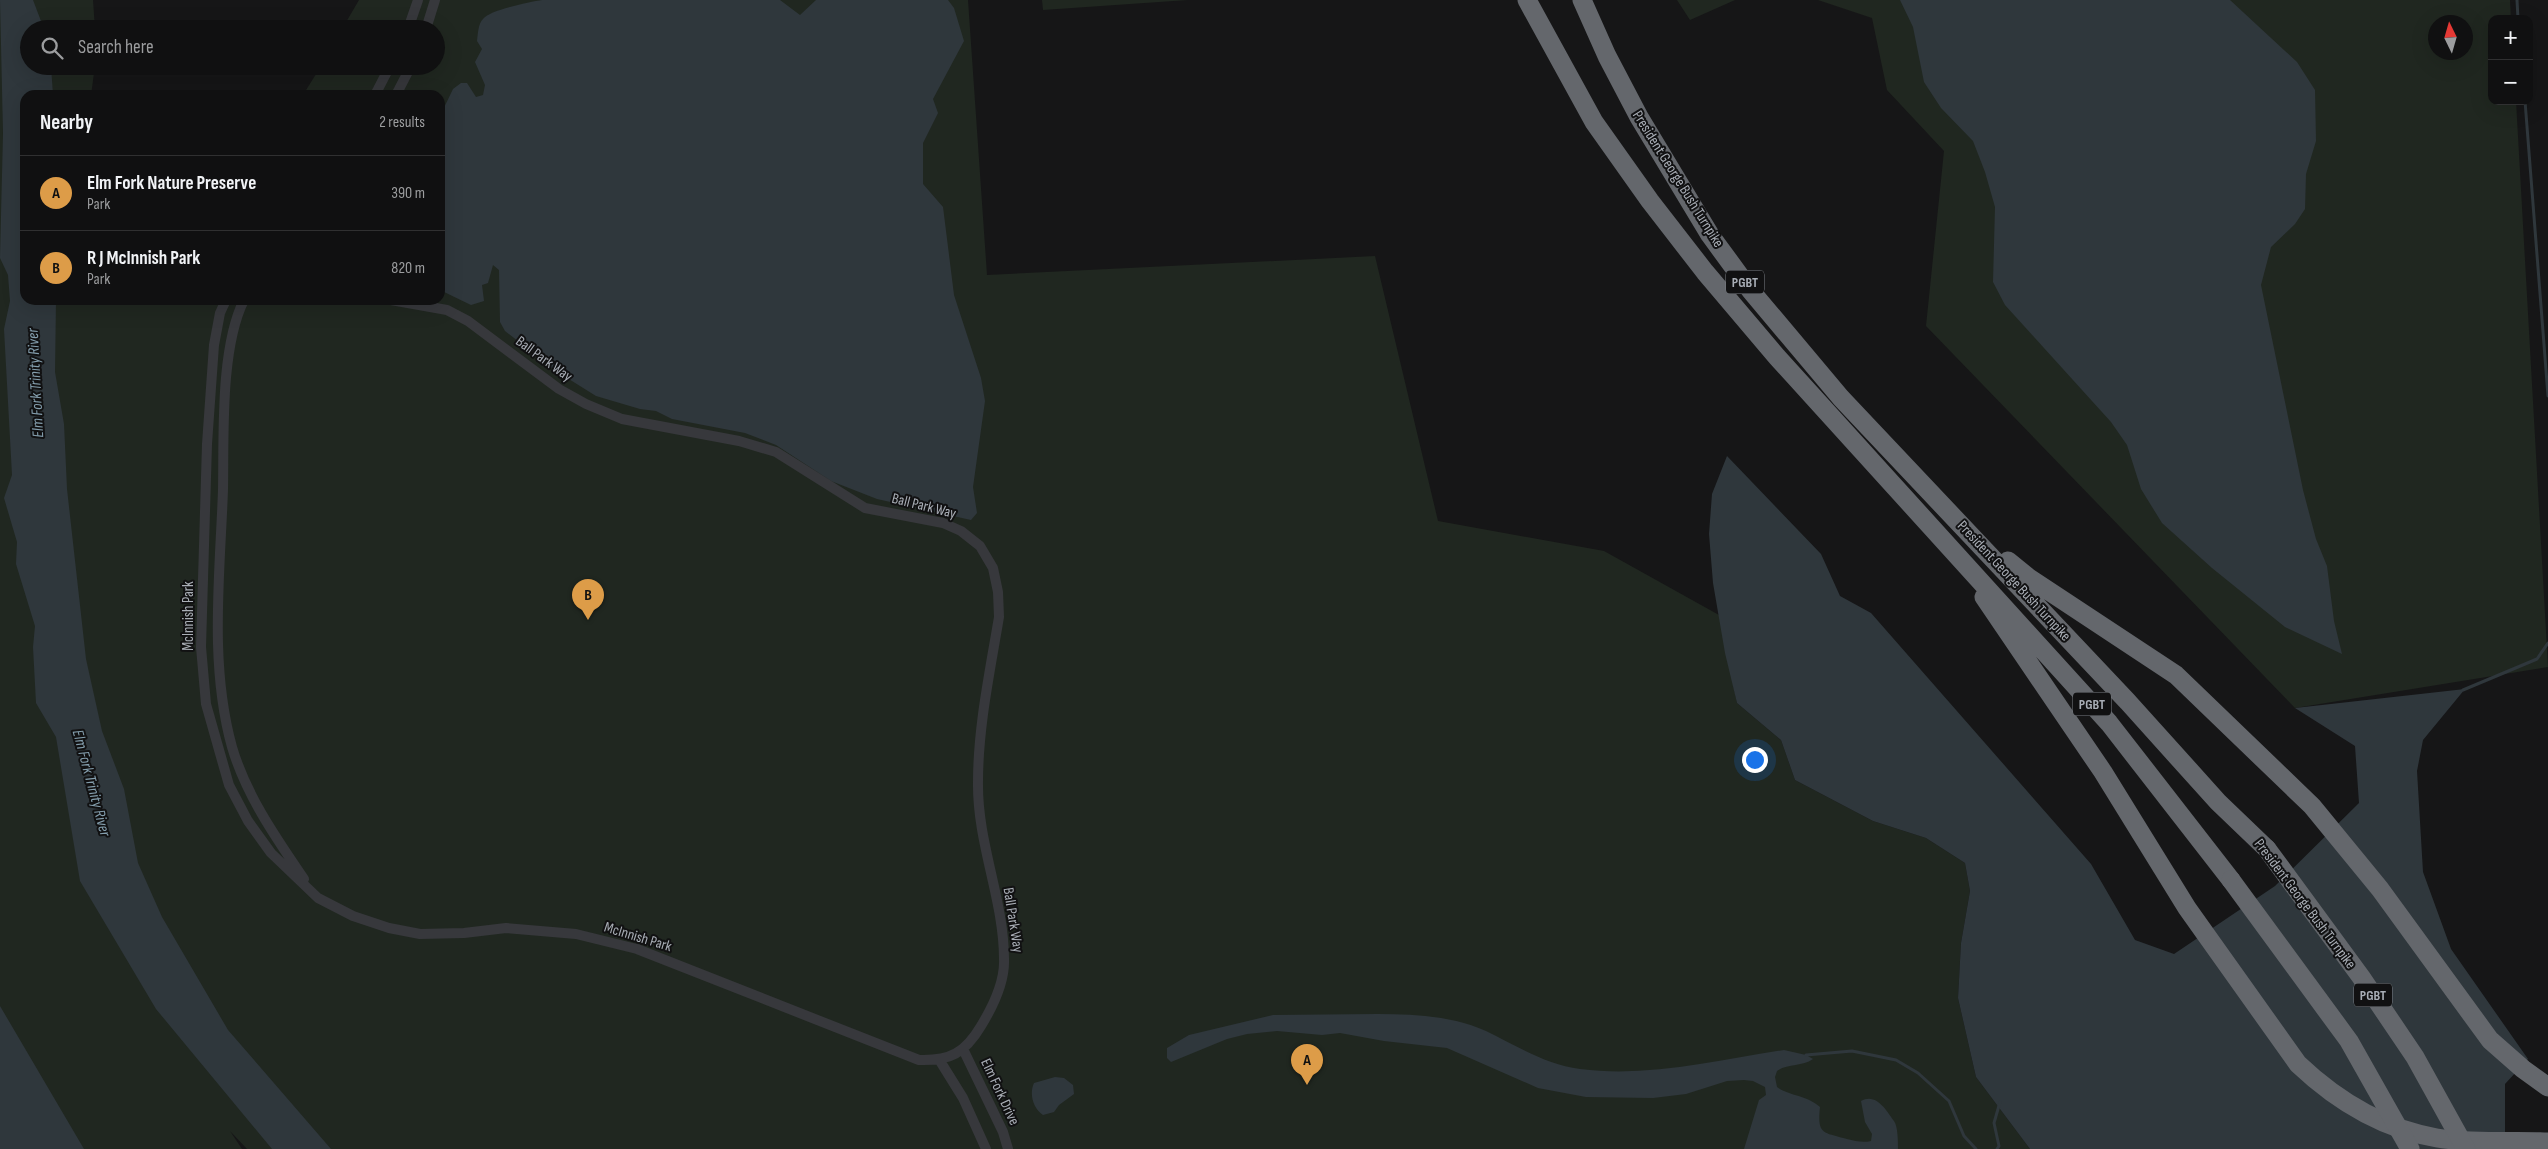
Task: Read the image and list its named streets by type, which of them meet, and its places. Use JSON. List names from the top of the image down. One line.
{"streets":{"highway":["President George Bush Turnpike","PGBT"],"street":["Ball Park Way","McInnish Park","Elm Fork Drive"]},"crossings":[["Ball Park Way","McInnish Park"],["Ball Park Way","Elm Fork Drive"]],"water":["Elm Fork Trinity River"],"north":"top","page":{"map_buttons":["+","−"],"search":"Search here","heading":["Nearby","2 results"],"list":[{"mark":"A","name":"Elm Fork Nature Preserve","note":"Park","value":"390 m"},{"mark":"B","name":"R J McInnish Park","note":"Park","value":"820 m"}],"pins":["B","A"]}}
